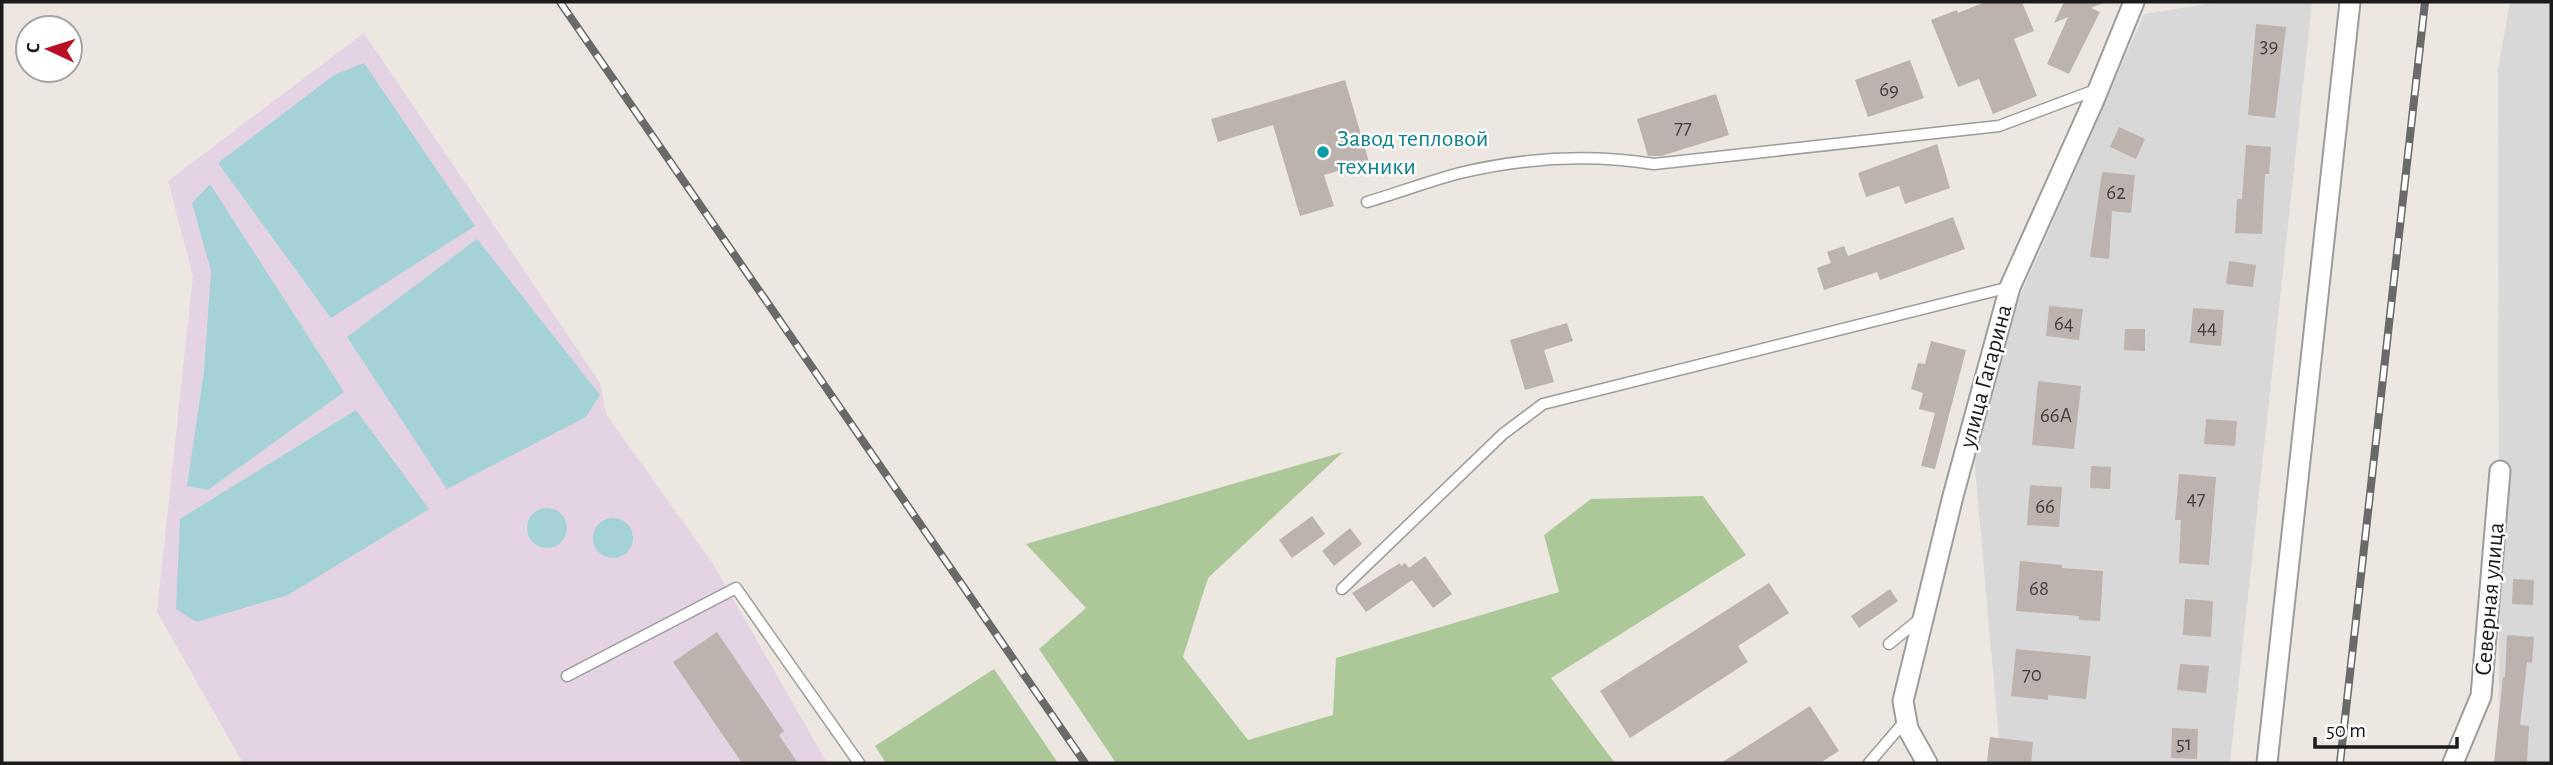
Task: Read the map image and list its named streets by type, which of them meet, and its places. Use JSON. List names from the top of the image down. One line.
{"streets":{"street":["улица Гагарина","Северная улица"]},"places":["Завод тепловой техники"],"house_numbers":["39","69","77","62","64","44","66А","47","66","68","70","51"],"scale_bar":"50 m","north":"left"}
